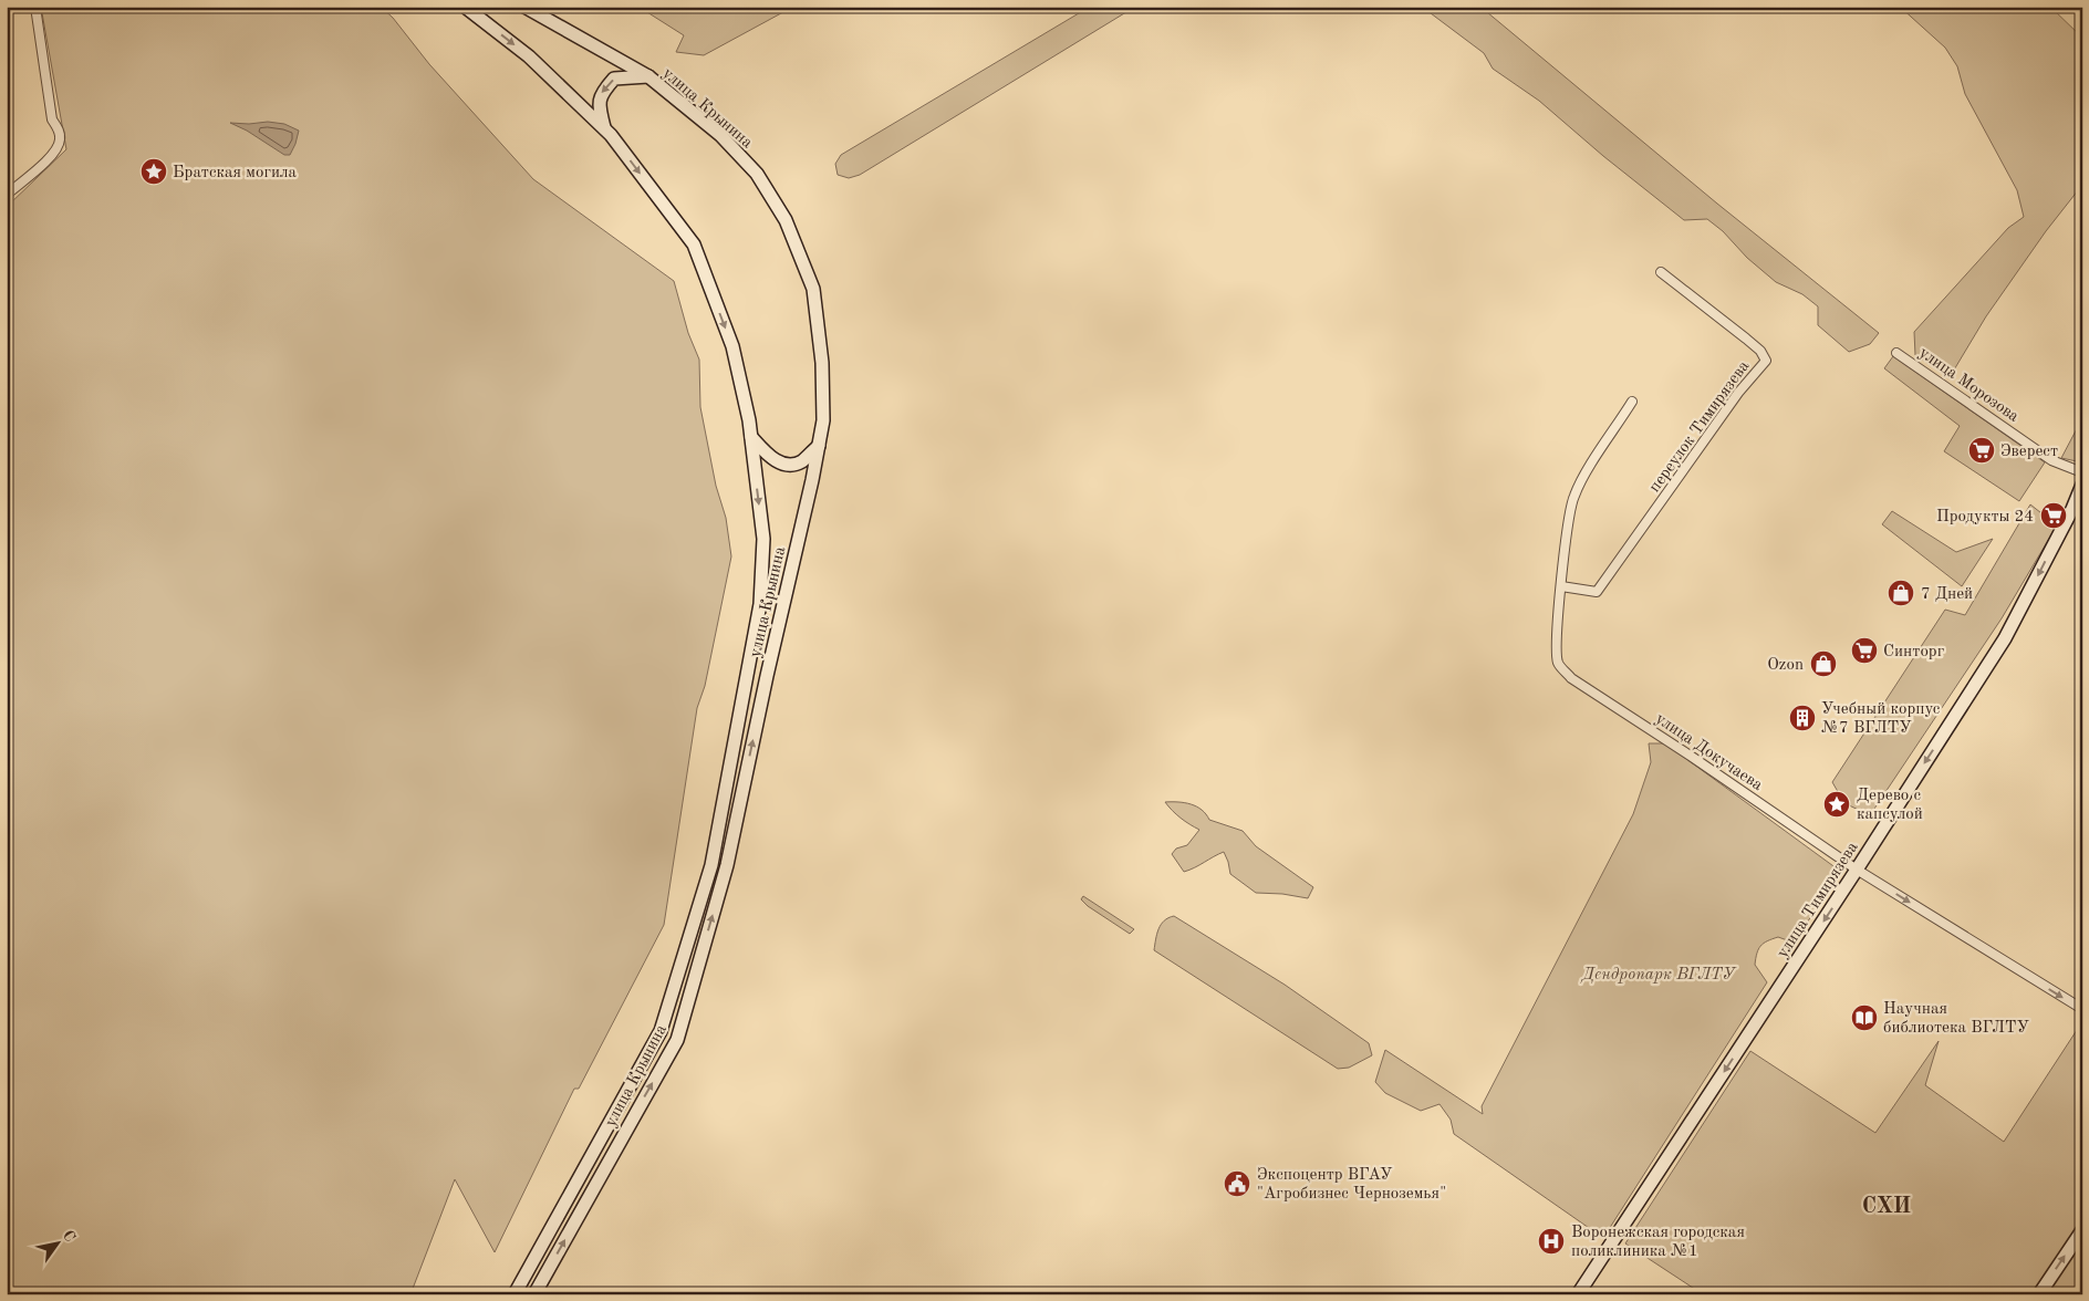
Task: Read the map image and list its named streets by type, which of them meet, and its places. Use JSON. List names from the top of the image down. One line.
{"streets":{"main road":["улица Крынина","улица Тимирязева"],"street":["улица Морозова","переулок Тимирязева","улица Докучаева"]},"crossings":[["переулок Тимирязева","улица Докучаева"],["улица Докучаева","улица Тимирязева"]],"one_way":["улица Тимирязева"],"districts":["СХИ"],"parks":["Дендропарк ВГЛТУ"],"places":{"place":["Братская могила","Дерево с капсулой"],"supermarket":["Эверест","Продукты 24","Синторг"],"shop":["7 Дней","Ozon"],"building":["Учебный корпус №7 ВГЛТУ"],"library":["Научная библиотека ВГЛТУ"],"public building":["Экспоцентр ВГАУ \"Агробизнес Черноземья\""],"hospital":["Воронежская городская поликлиника №1"]},"north":"top right"}
